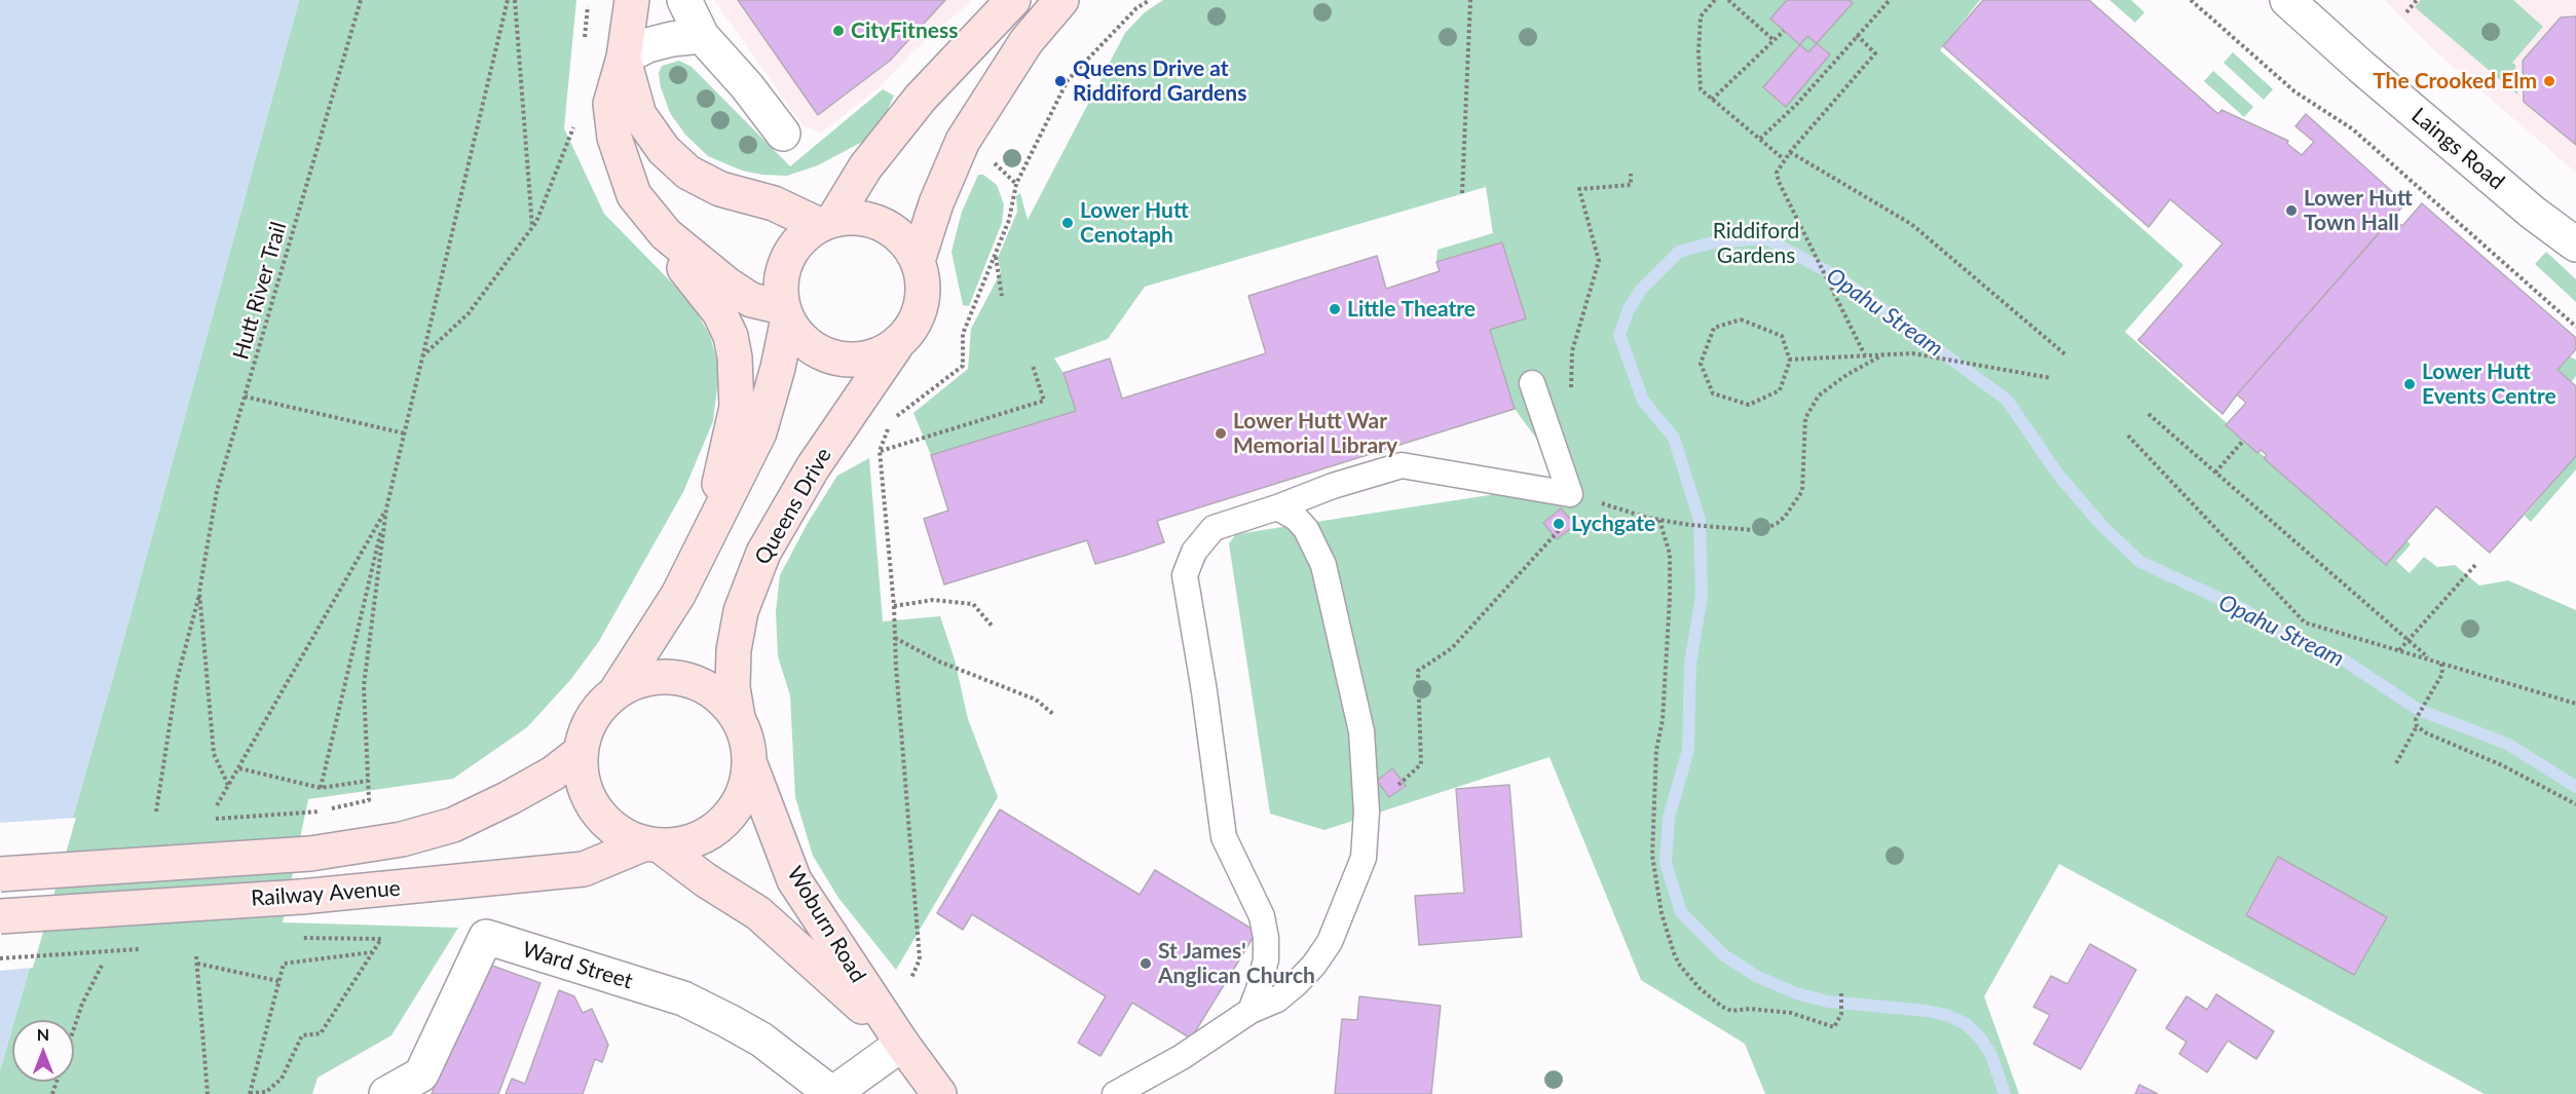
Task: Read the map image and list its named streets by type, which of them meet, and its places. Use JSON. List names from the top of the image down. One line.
{"streets":{"main road":["Queens Drive","Railway Avenue","Woburn Road"],"street":["Laings Road","Ward Street"],"path":["Hutt River Trail"]},"crossings":[["Queens Drive","Railway Avenue"],["Queens Drive","Woburn Road"],["Railway Avenue","Woburn Road"]],"water":["Opahu Stream"],"parks":["Riddiford Gardens"],"places":["CityFitness","Queens Drive at Riddiford Gardens","The Crooked Elm","Lower Hutt Town Hall","Lower Hutt Cenotaph","Little Theatre","Lower Hutt Events Centre","Lower Hutt War Memorial Library","Lychgate","St James' Anglican Church"],"north":"top"}
